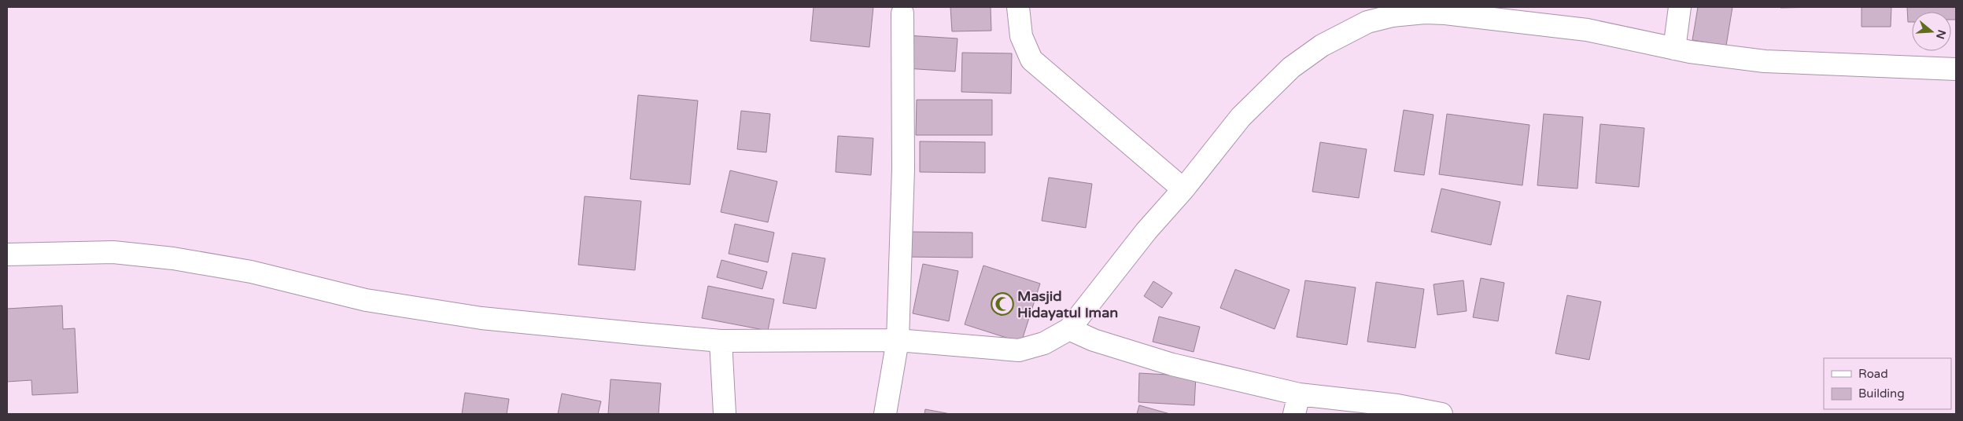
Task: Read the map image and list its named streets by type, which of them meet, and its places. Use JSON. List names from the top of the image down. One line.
{"places":{"mosque":["Masjid Hidayatul Iman"]},"legend":["Road","Building"],"north":"right"}
